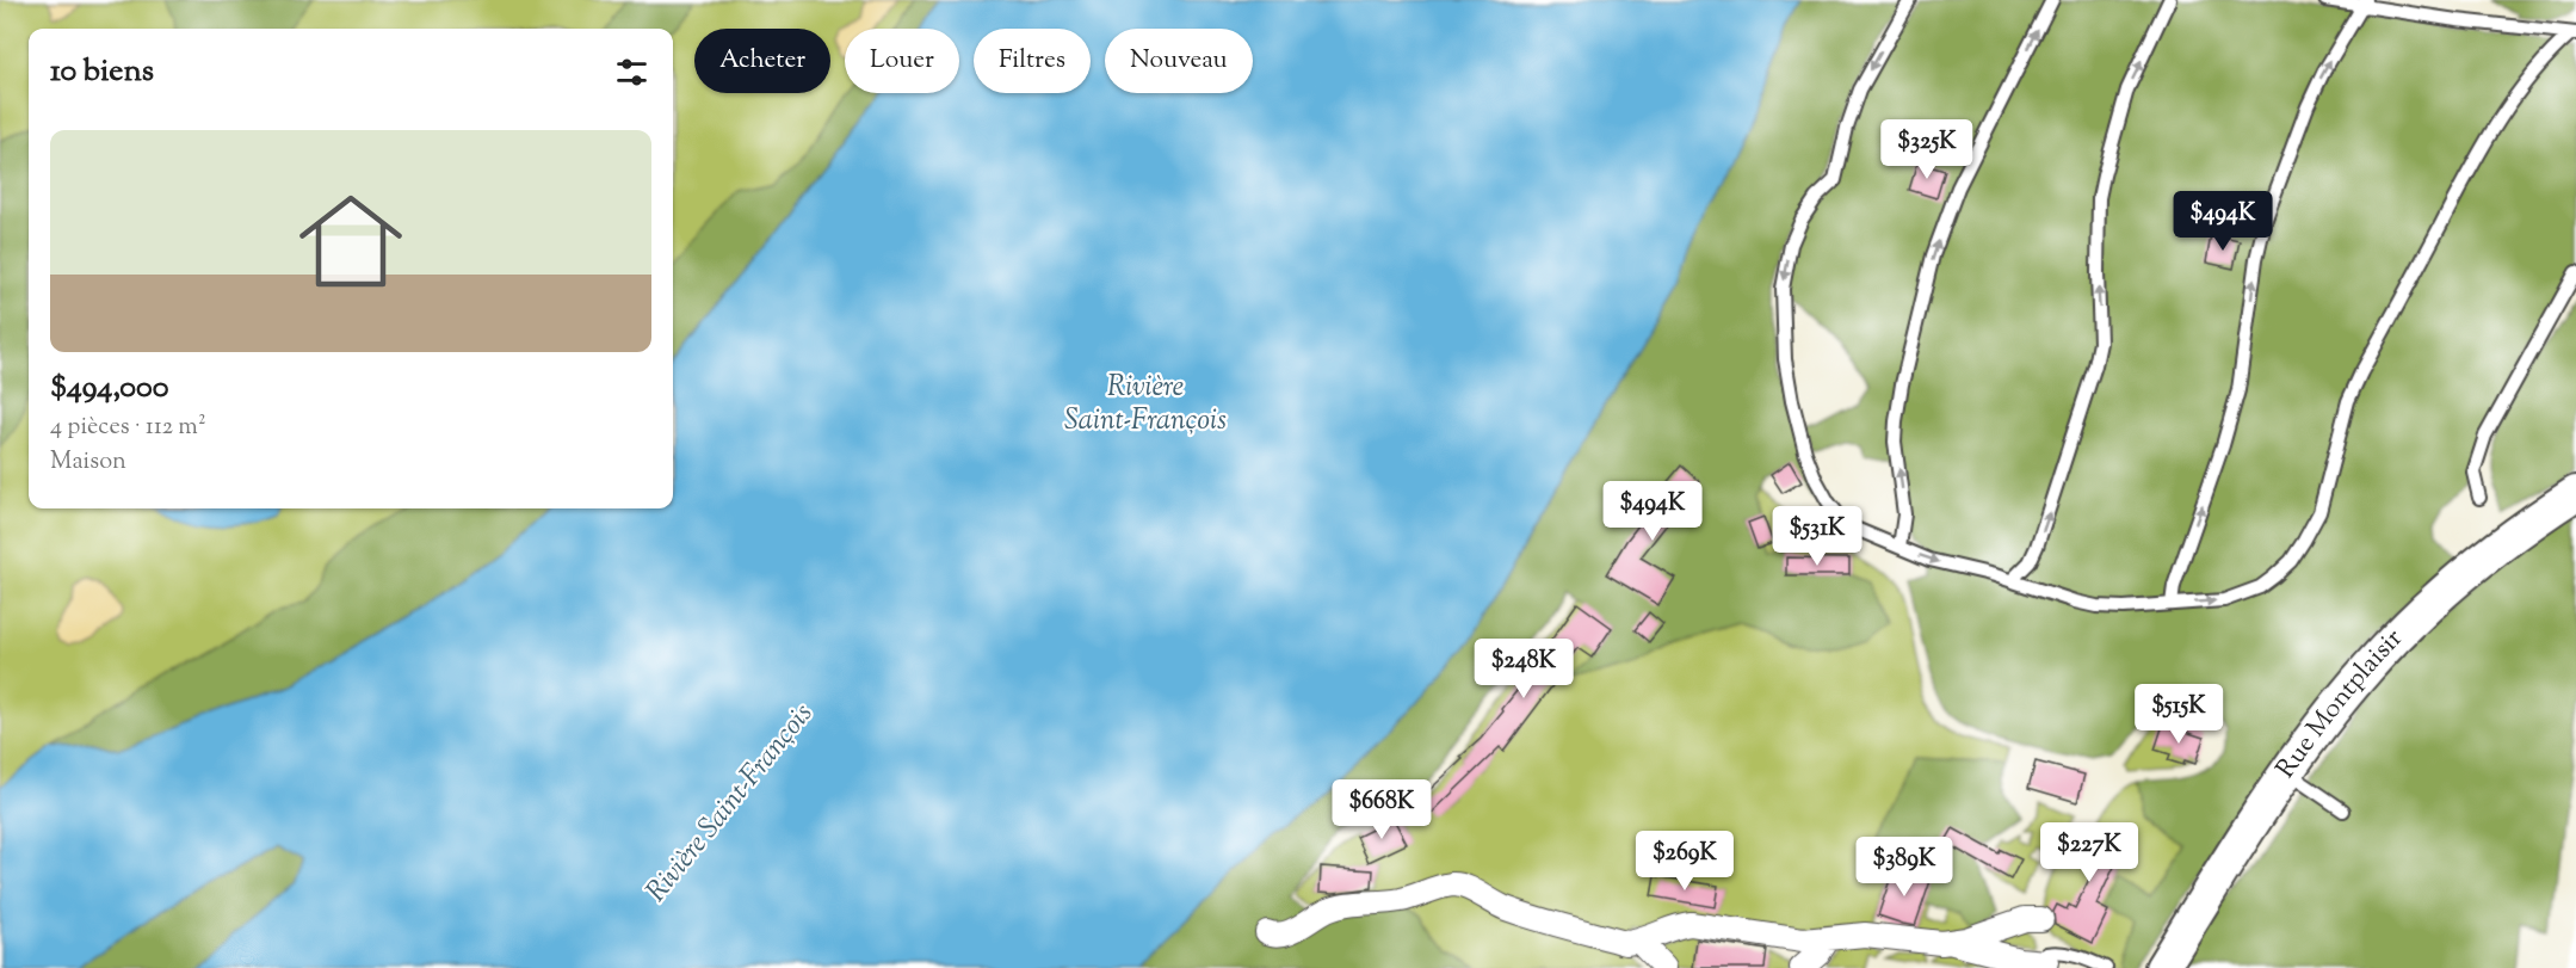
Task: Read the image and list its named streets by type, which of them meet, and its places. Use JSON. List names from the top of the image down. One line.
{"streets":{"street":["Rue Montplaisir"]},"water":["Rivière Saint-François"],"page":{"chip":["Acheter","Louer","Filtres","Nouveau"],"heading":"10 biens","list":[{"name":"$494,000","note":"4 pièces · 112 m² · Maison"}],"price":["$325K","$494K","$494K","$531K","$248K","$515K","$668K","$227K","$269K","$389K"]}}
